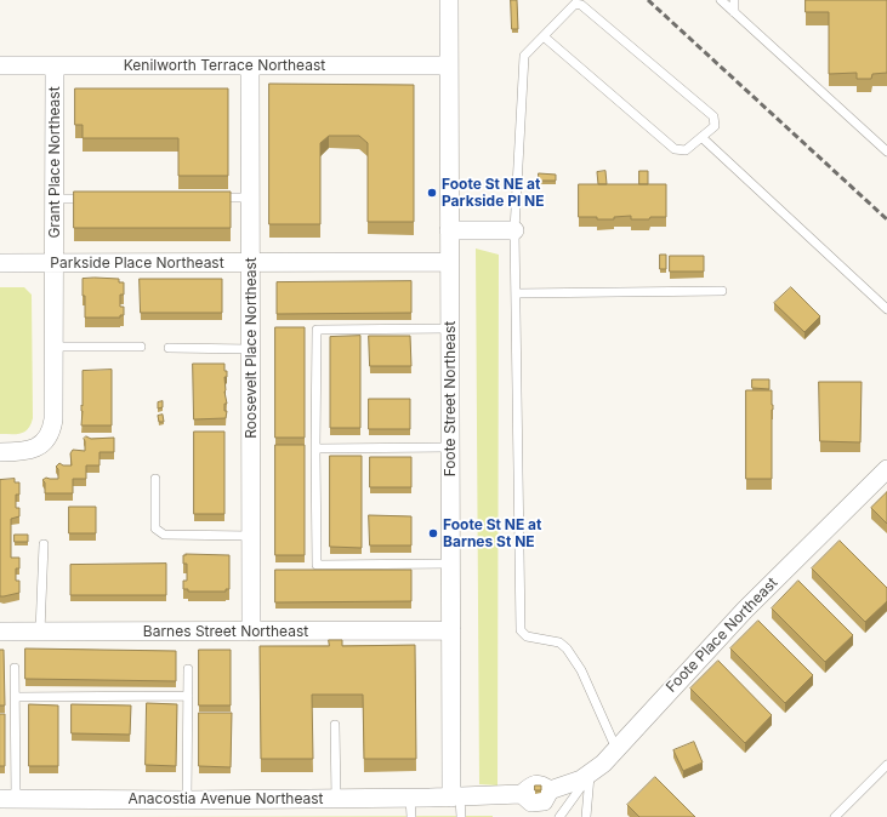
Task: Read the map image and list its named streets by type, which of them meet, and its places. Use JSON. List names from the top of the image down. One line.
{"streets":{"street":["Kenilworth Terrace Northeast","Grant Place Northeast","Parkside Place Northeast","Roosevelt Place Northeast","Foote Street Northeast","Barnes Street Northeast","Foote Place Northeast","Anacostia Avenue Northeast"]},"crossings":[["Kenilworth Terrace Northeast","Grant Place Northeast"],["Kenilworth Terrace Northeast","Roosevelt Place Northeast"],["Kenilworth Terrace Northeast","Foote Street Northeast"],["Grant Place Northeast","Parkside Place Northeast"],["Parkside Place Northeast","Roosevelt Place Northeast"],["Parkside Place Northeast","Foote Street Northeast"],["Roosevelt Place Northeast","Barnes Street Northeast"],["Foote Street Northeast","Barnes Street Northeast"],["Foote Street Northeast","Foote Place Northeast"],["Foote Street Northeast","Anacostia Avenue Northeast"],["Foote Place Northeast","Anacostia Avenue Northeast"]],"places":["Foote St NE at Parkside Pl NE","Foote St NE at Barnes St NE"]}
